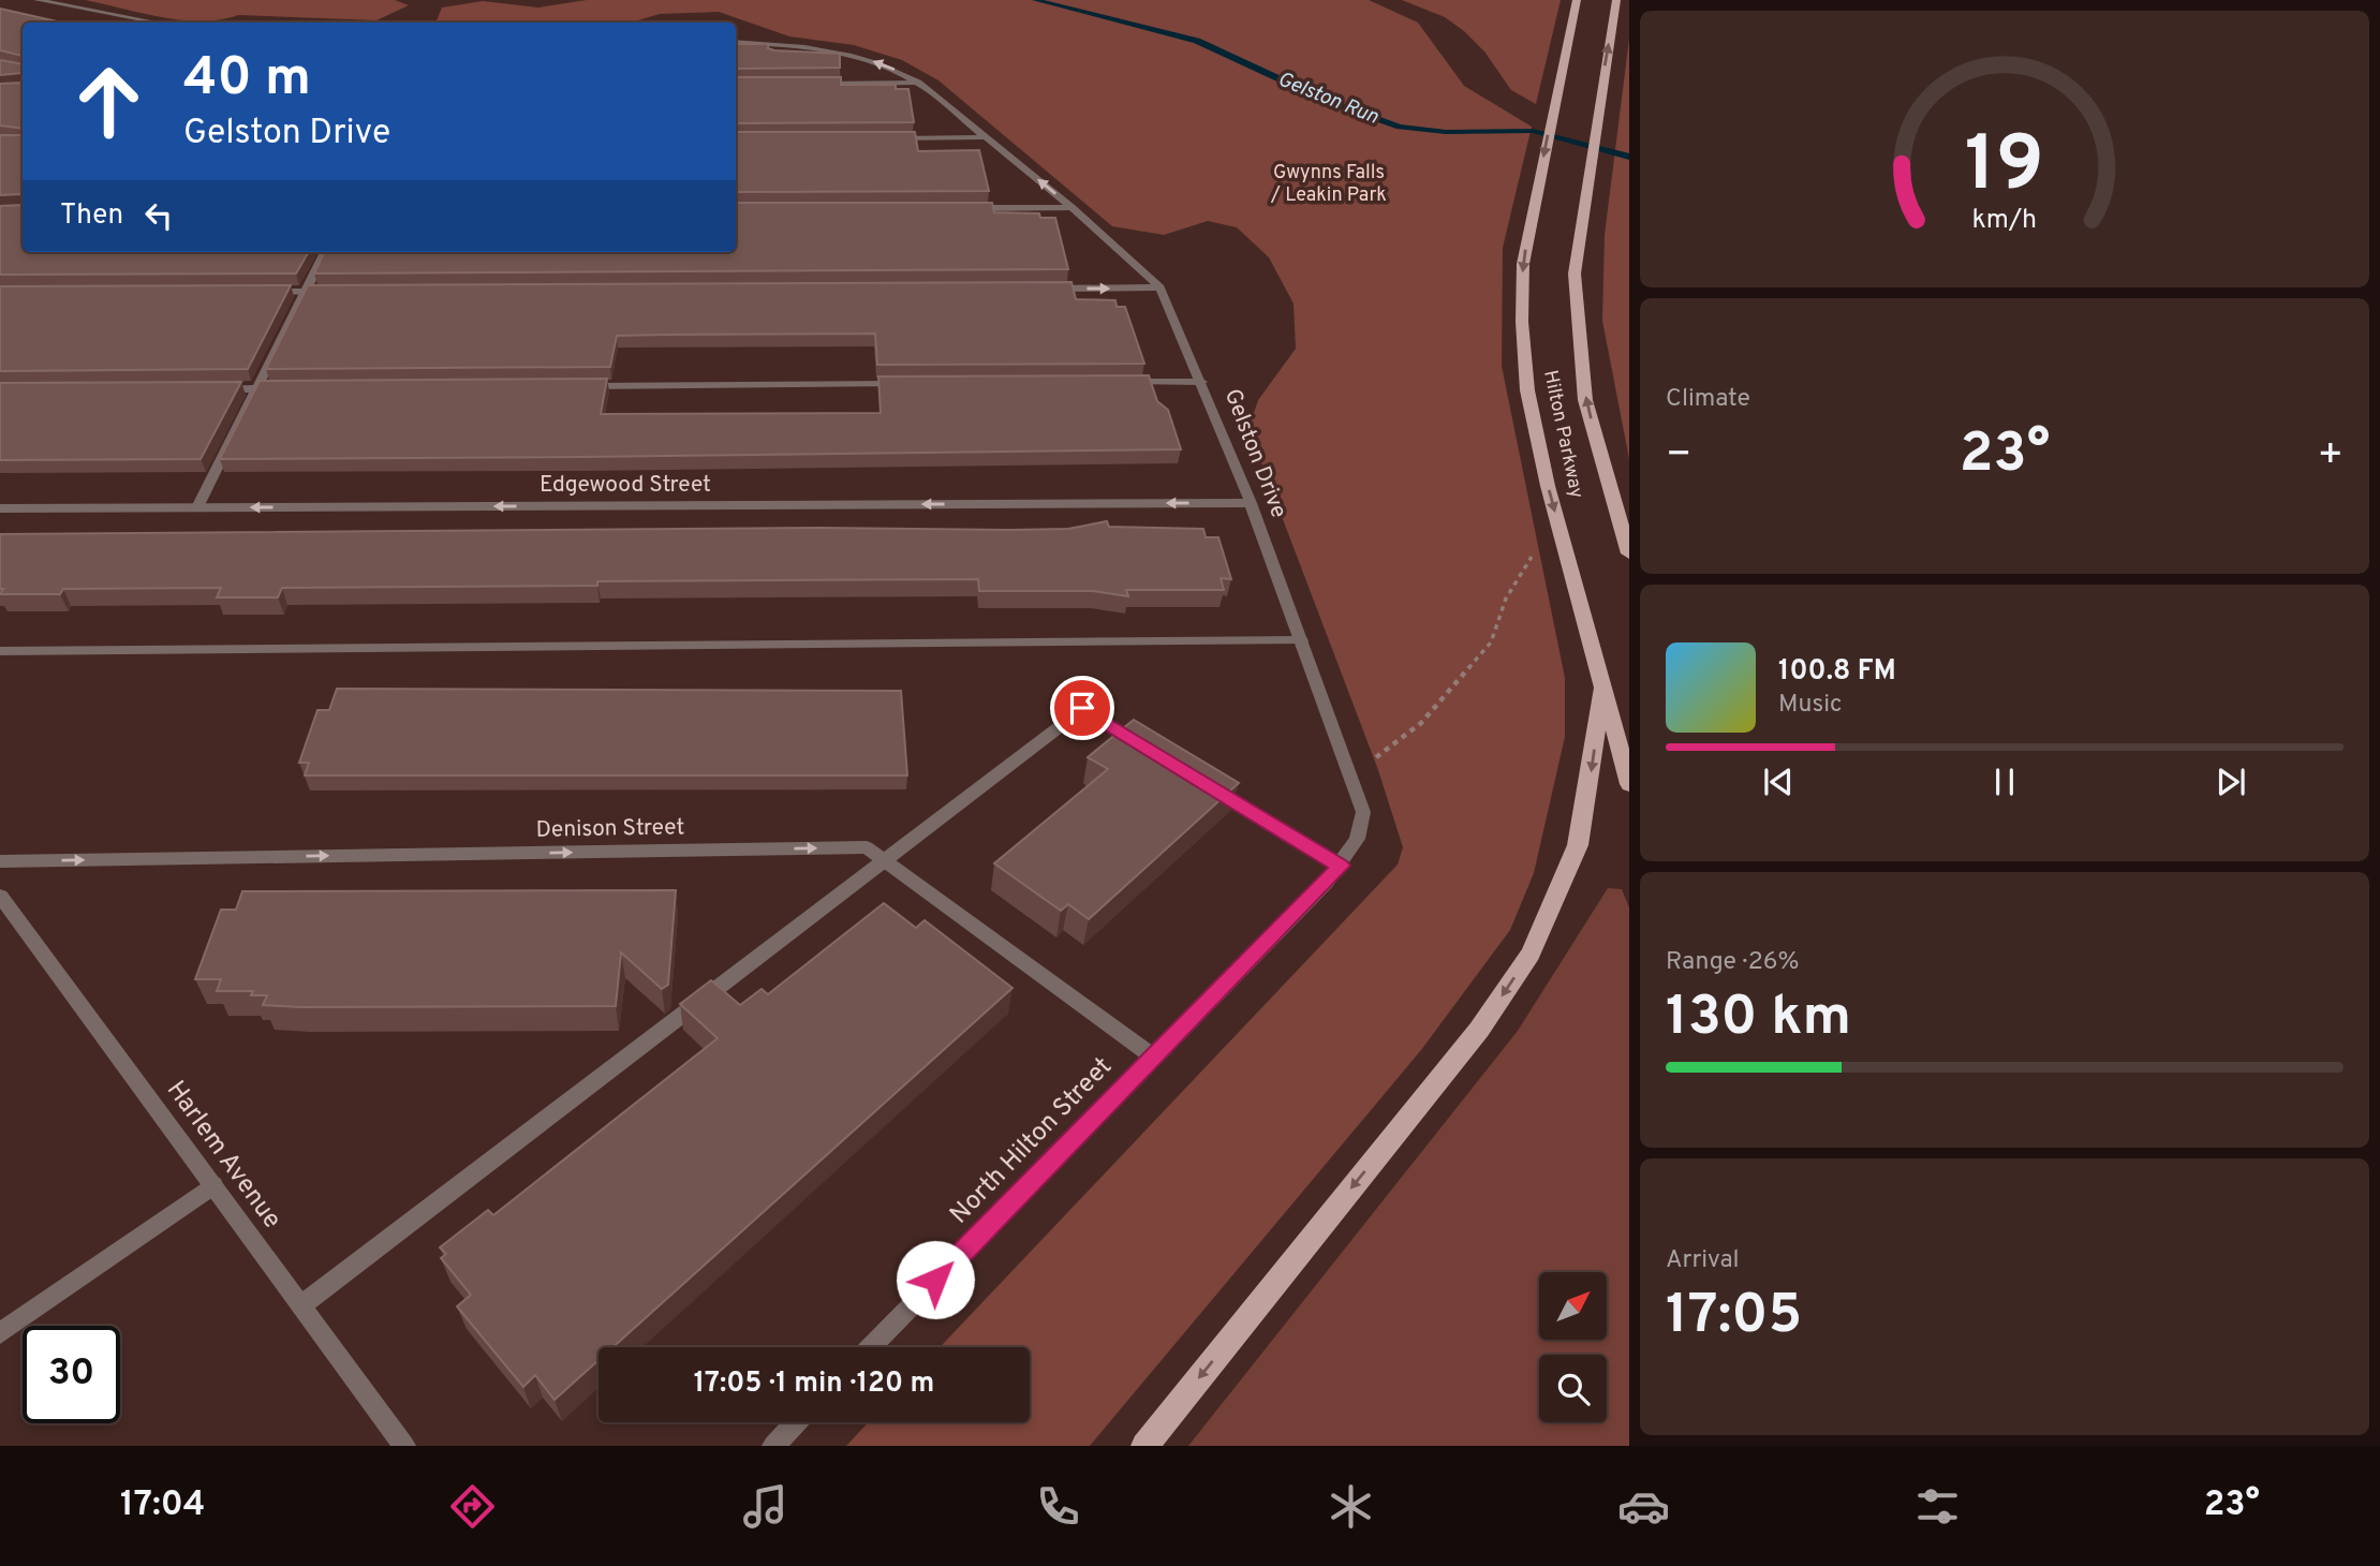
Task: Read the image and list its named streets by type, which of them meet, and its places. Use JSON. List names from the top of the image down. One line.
{"streets":{"main road":["Hilton Parkway"],"street":["Gelston Drive","Edgewood Street","Denison Street","North Hilton Street","Harlem Avenue"]},"crossings":[["Gelston Drive","Edgewood Street"],["Gelston Drive","Denison Street"],["Gelston Drive","North Hilton Street"],["Denison Street","North Hilton Street"]],"one_way":["Denison Street"],"water":["Gelston Run"],"parks":["Gwynns Falls / Leakin Park"],"north":"top right","page":{"turn":["40 m","Gelston Drive"],"then":"Then","tile":["Climate",["Range · 26%","130 km"],["Arrival","17:05"]],"heat":["−","23°","+"],"song":["100.8 FM","Music"],"limit":"30","trip":"17:05 · 1 min · 120 m","tabs":["17:04","23°"],"gauge":["19","km/h"]}}
